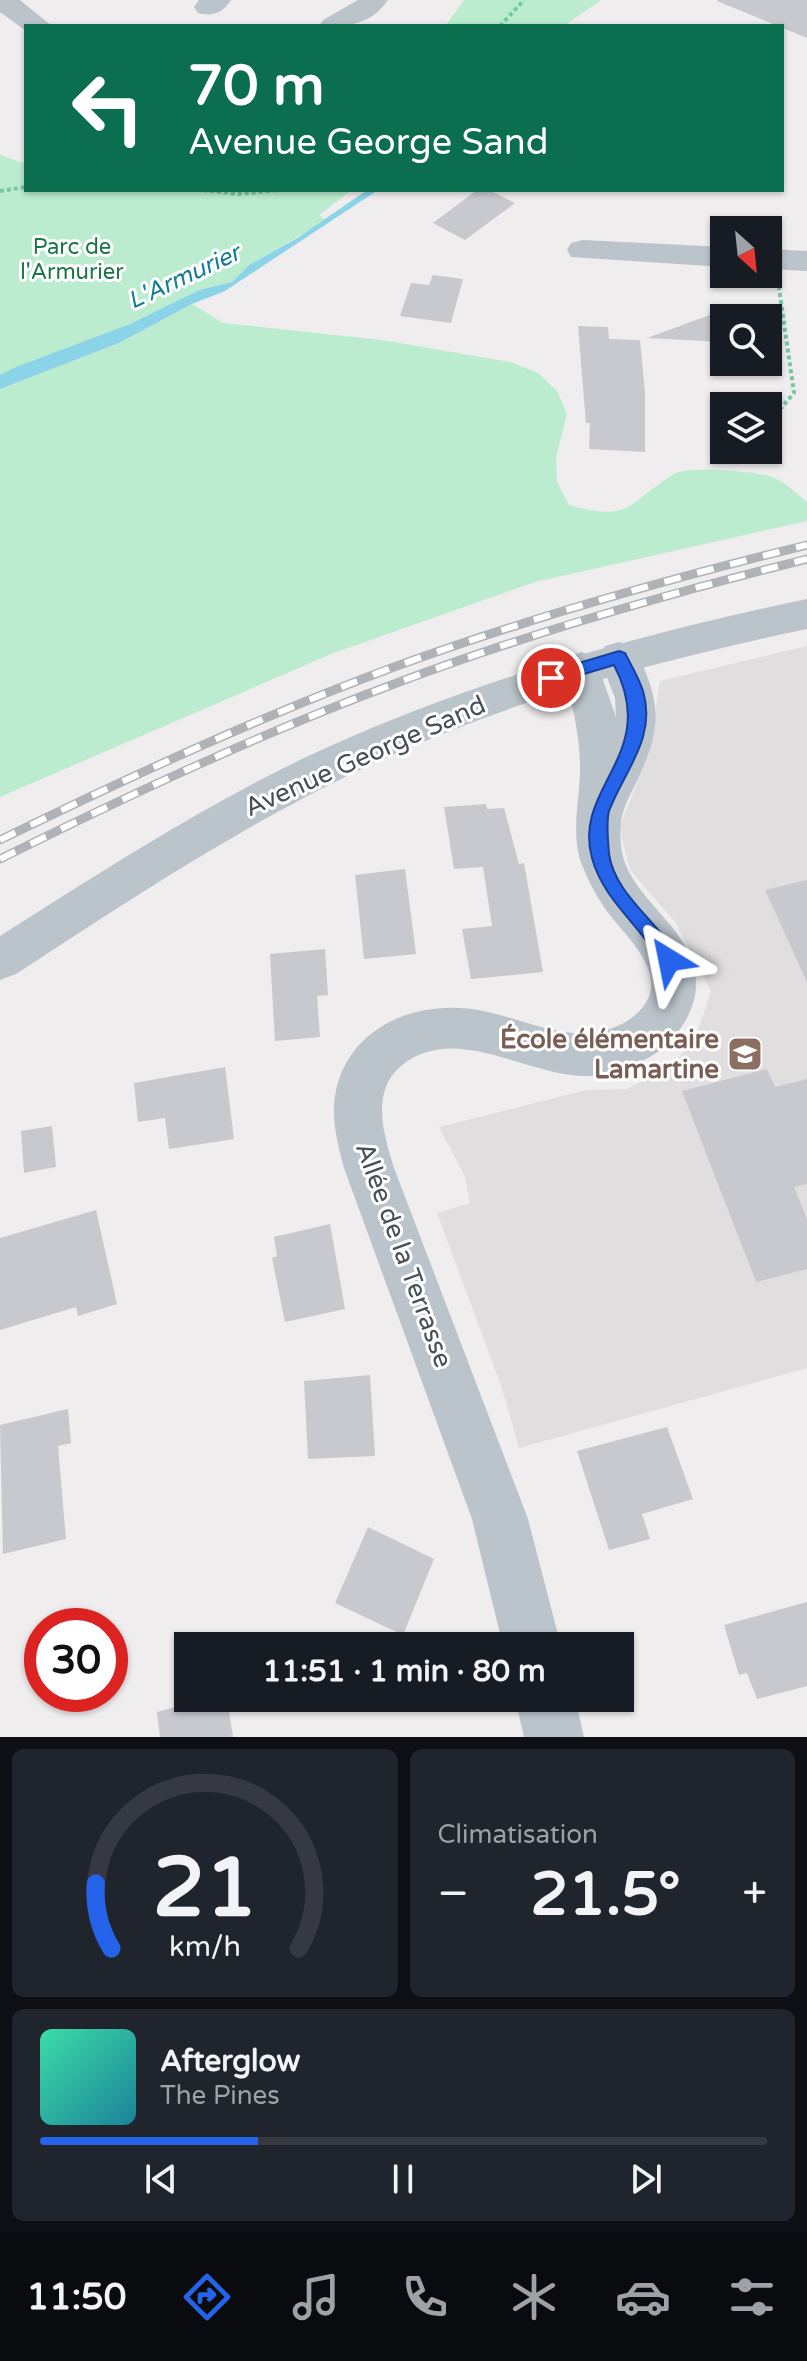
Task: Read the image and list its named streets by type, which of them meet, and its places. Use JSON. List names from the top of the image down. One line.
{"streets":{"street":["Avenue George Sand","Allée de la Terrasse"]},"crossings":[["Avenue George Sand","Allée de la Terrasse"]],"water":["L'Armurier"],"parks":["Parc de l'Armurier"],"places":{"school or university":["École élémentaire Lamartine"]},"north":"bottom right","page":{"turn":["70 m","Avenue George Sand"],"limit":"30","trip":"11:51 · 1 min · 80 m","tile":"Climatisation","heat":["−","21.5°","+"],"song":["Afterglow","The Pines"],"tabs":"11:50","gauge":["21","km/h"]}}
